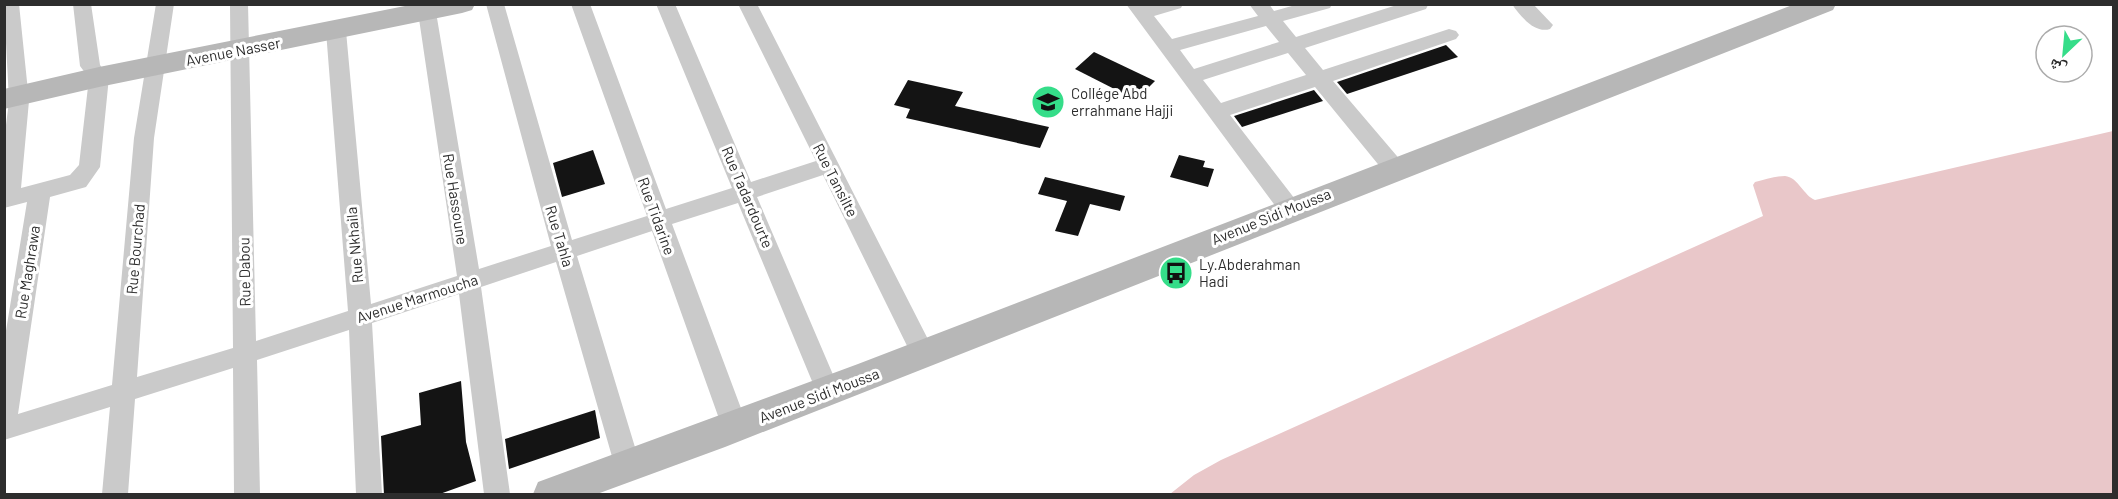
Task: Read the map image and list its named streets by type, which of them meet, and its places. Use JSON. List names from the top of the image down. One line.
{"streets":{"street":["Avenue Nasser","Rue Tansilte","Rue Tadardourte","Rue Hassoune","Rue Tidarine","Avenue Sidi Moussa","Rue Tahla","Rue Nkhaila","Rue Bourchad","Rue Maghrawa","Rue Dabou","Avenue Marmoucha"]},"crossings":[["Avenue Nasser","Rue Hassoune"],["Avenue Nasser","Rue Nkhaila"],["Avenue Nasser","Rue Bourchad"],["Avenue Nasser","Rue Dabou"],["Rue Tansilte","Avenue Sidi Moussa"],["Rue Tansilte","Avenue Marmoucha"],["Rue Tadardourte","Avenue Sidi Moussa"],["Rue Tadardourte","Avenue Marmoucha"],["Rue Hassoune","Avenue Marmoucha"],["Rue Tidarine","Avenue Sidi Moussa"],["Rue Tidarine","Avenue Marmoucha"],["Avenue Sidi Moussa","Rue Tahla"],["Rue Tahla","Avenue Marmoucha"],["Rue Nkhaila","Avenue Marmoucha"],["Rue Bourchad","Avenue Marmoucha"],["Rue Dabou","Avenue Marmoucha"]],"places":{"school or university":["Collége Abd errahmane Hajji"],"bus stop":["Ly.Abderahman Hadi"]},"north":"bottom left"}
